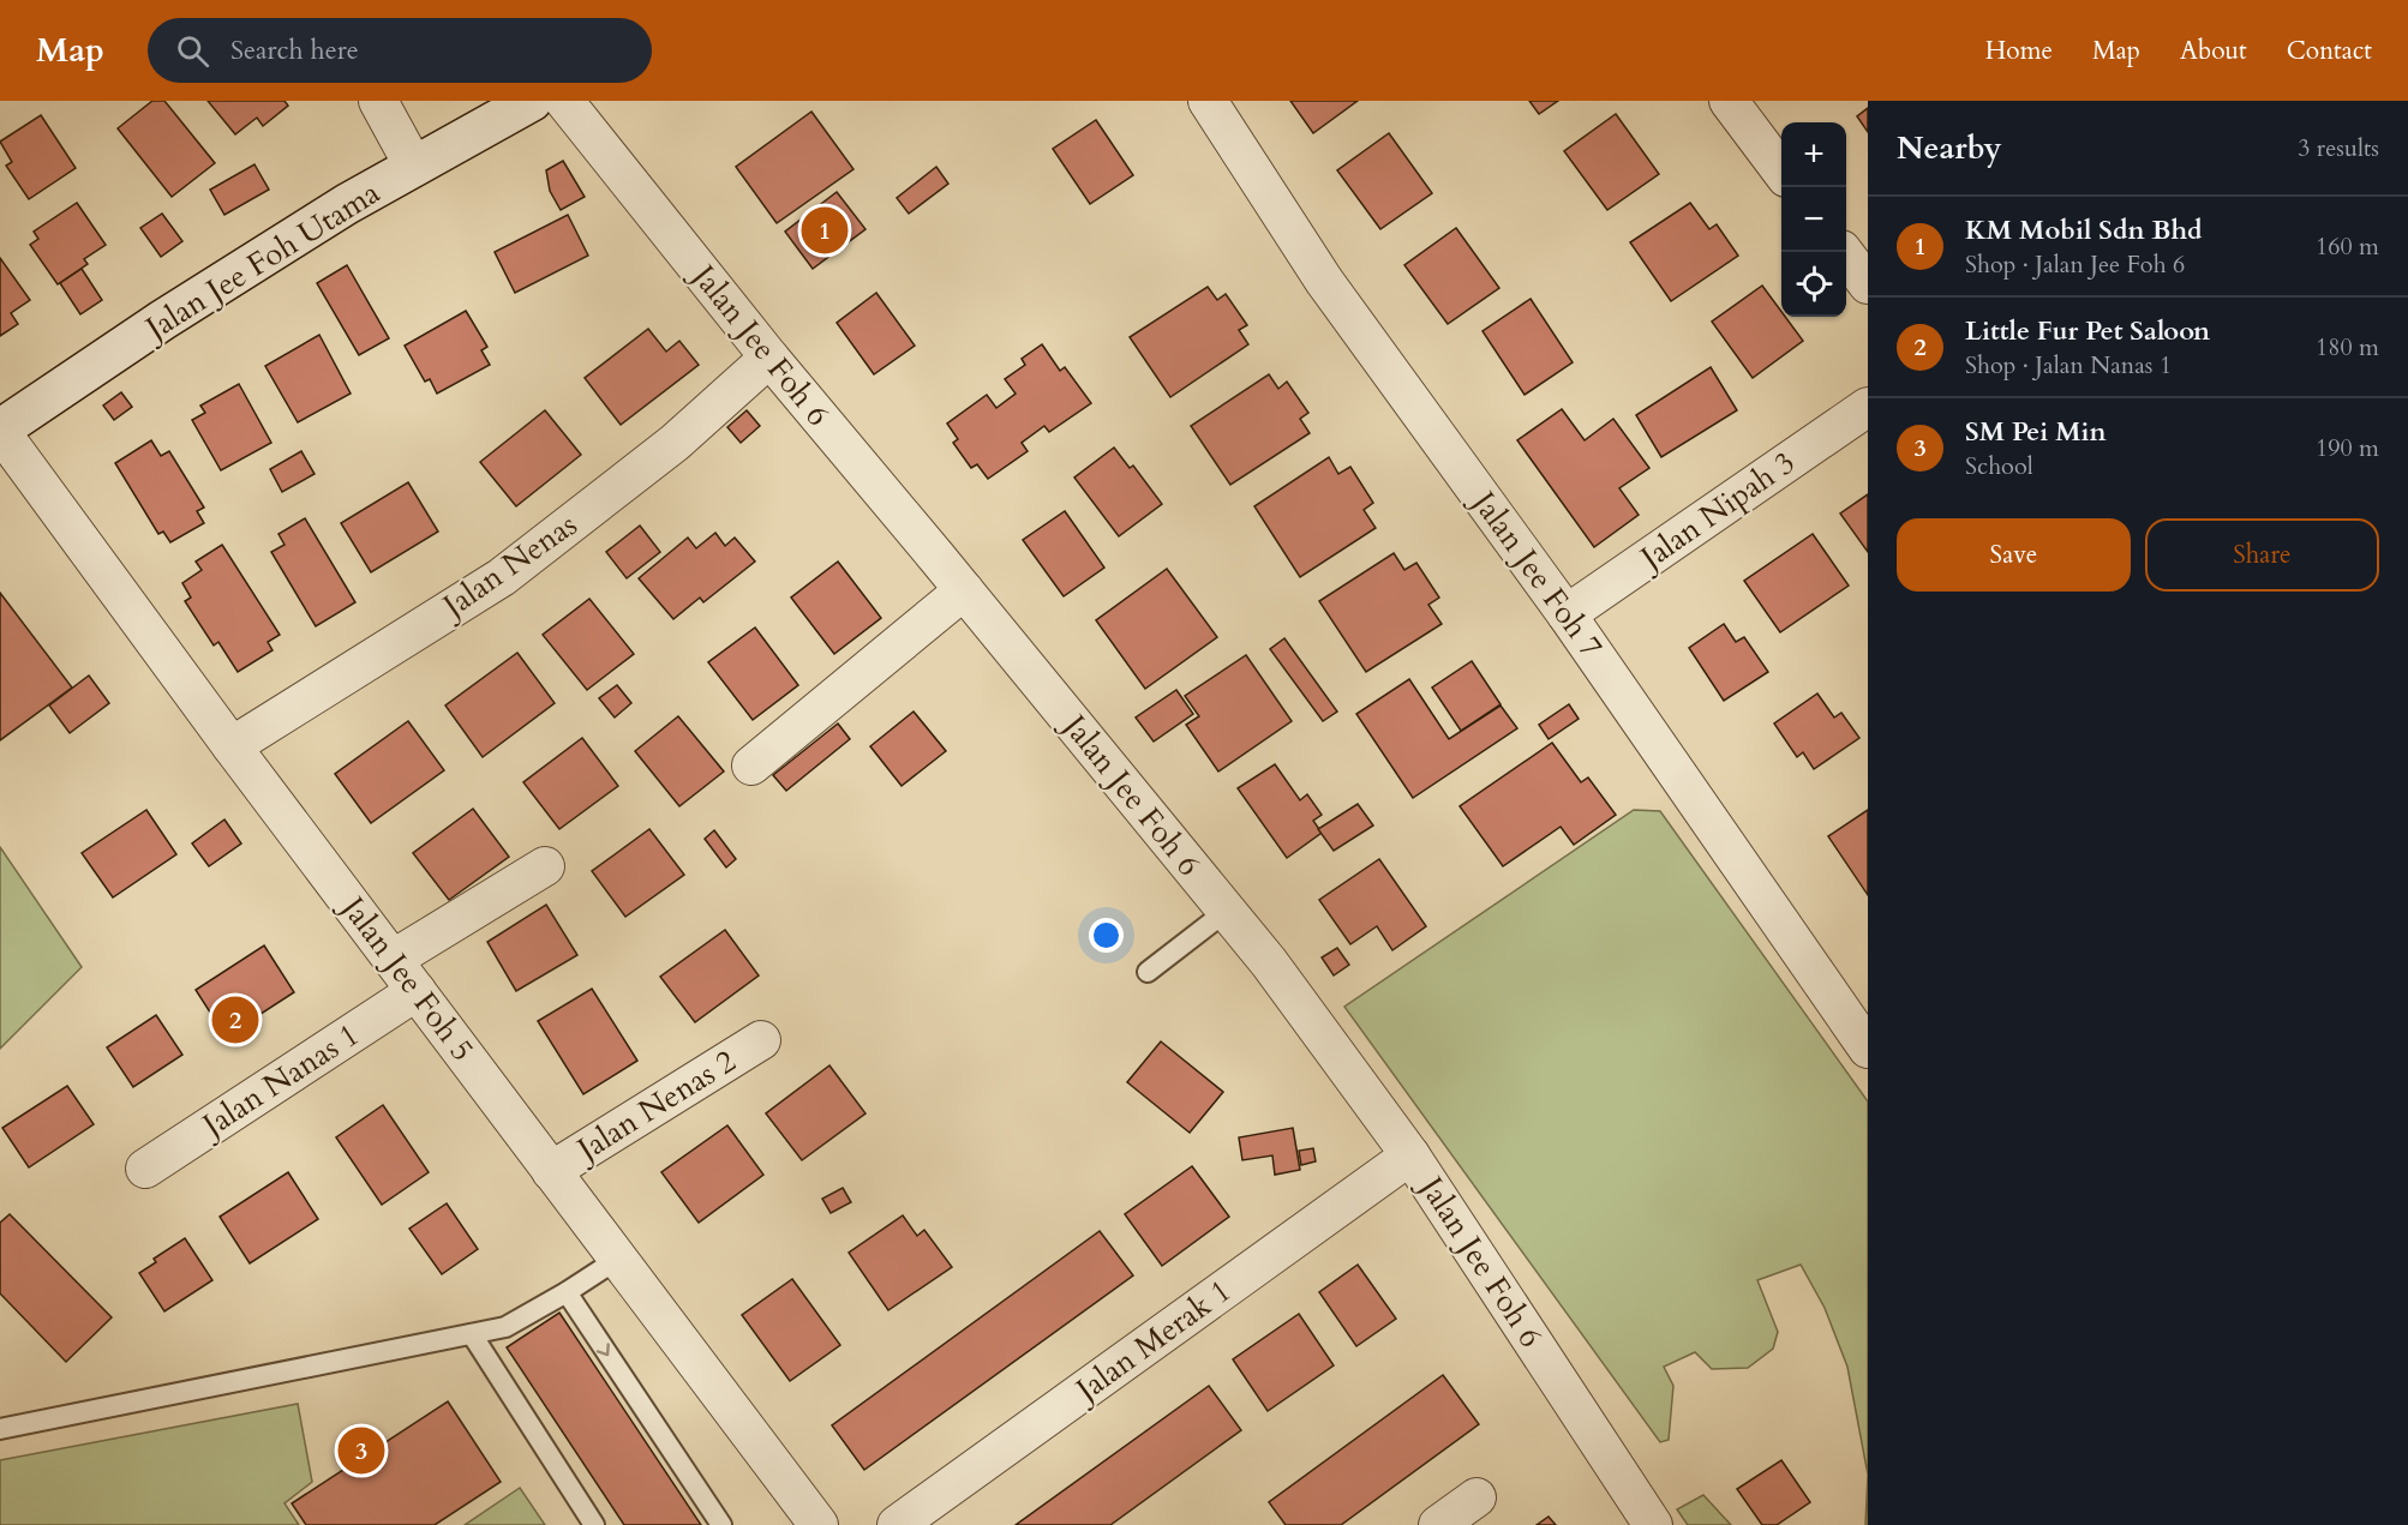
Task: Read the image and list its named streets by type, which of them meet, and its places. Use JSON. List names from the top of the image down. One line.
{"streets":{"street":["Jalan Jee Foh Utama","Jalan Jee Foh 6","Jalan Nipah 3","Jalan Nenas","Jalan Jee Foh 7","Jalan Jee Foh 5","Jalan Nanas 1","Jalan Nenas 2","Jalan Merak 1"]},"crossings":[["Jalan Jee Foh Utama","Jalan Jee Foh 5"],["Jalan Jee Foh 6","Jalan Nenas"],["Jalan Jee Foh 6","Jalan Merak 1"],["Jalan Nipah 3","Jalan Jee Foh 7"],["Jalan Nenas","Jalan Jee Foh 5"],["Jalan Jee Foh 5","Jalan Nanas 1"],["Jalan Jee Foh 5","Jalan Nenas 2"]],"page":{"header":"Map","search":"Search here","nav":["Home","Map","About","Contact"],"heading":["Nearby","3 results"],"map_buttons":["+","−"],"list":[{"mark":"1","name":"KM Mobil Sdn Bhd","note":"Shop · Jalan Jee Foh 6","value":"160 m"},{"mark":"2","name":"Little Fur Pet Saloon","note":"Shop · Jalan Nanas 1","value":"180 m"},{"mark":"3","name":"SM Pei Min","note":"School","value":"190 m"}],"pins":["1","2","3"],"buttons":["Save","Share"]}}
